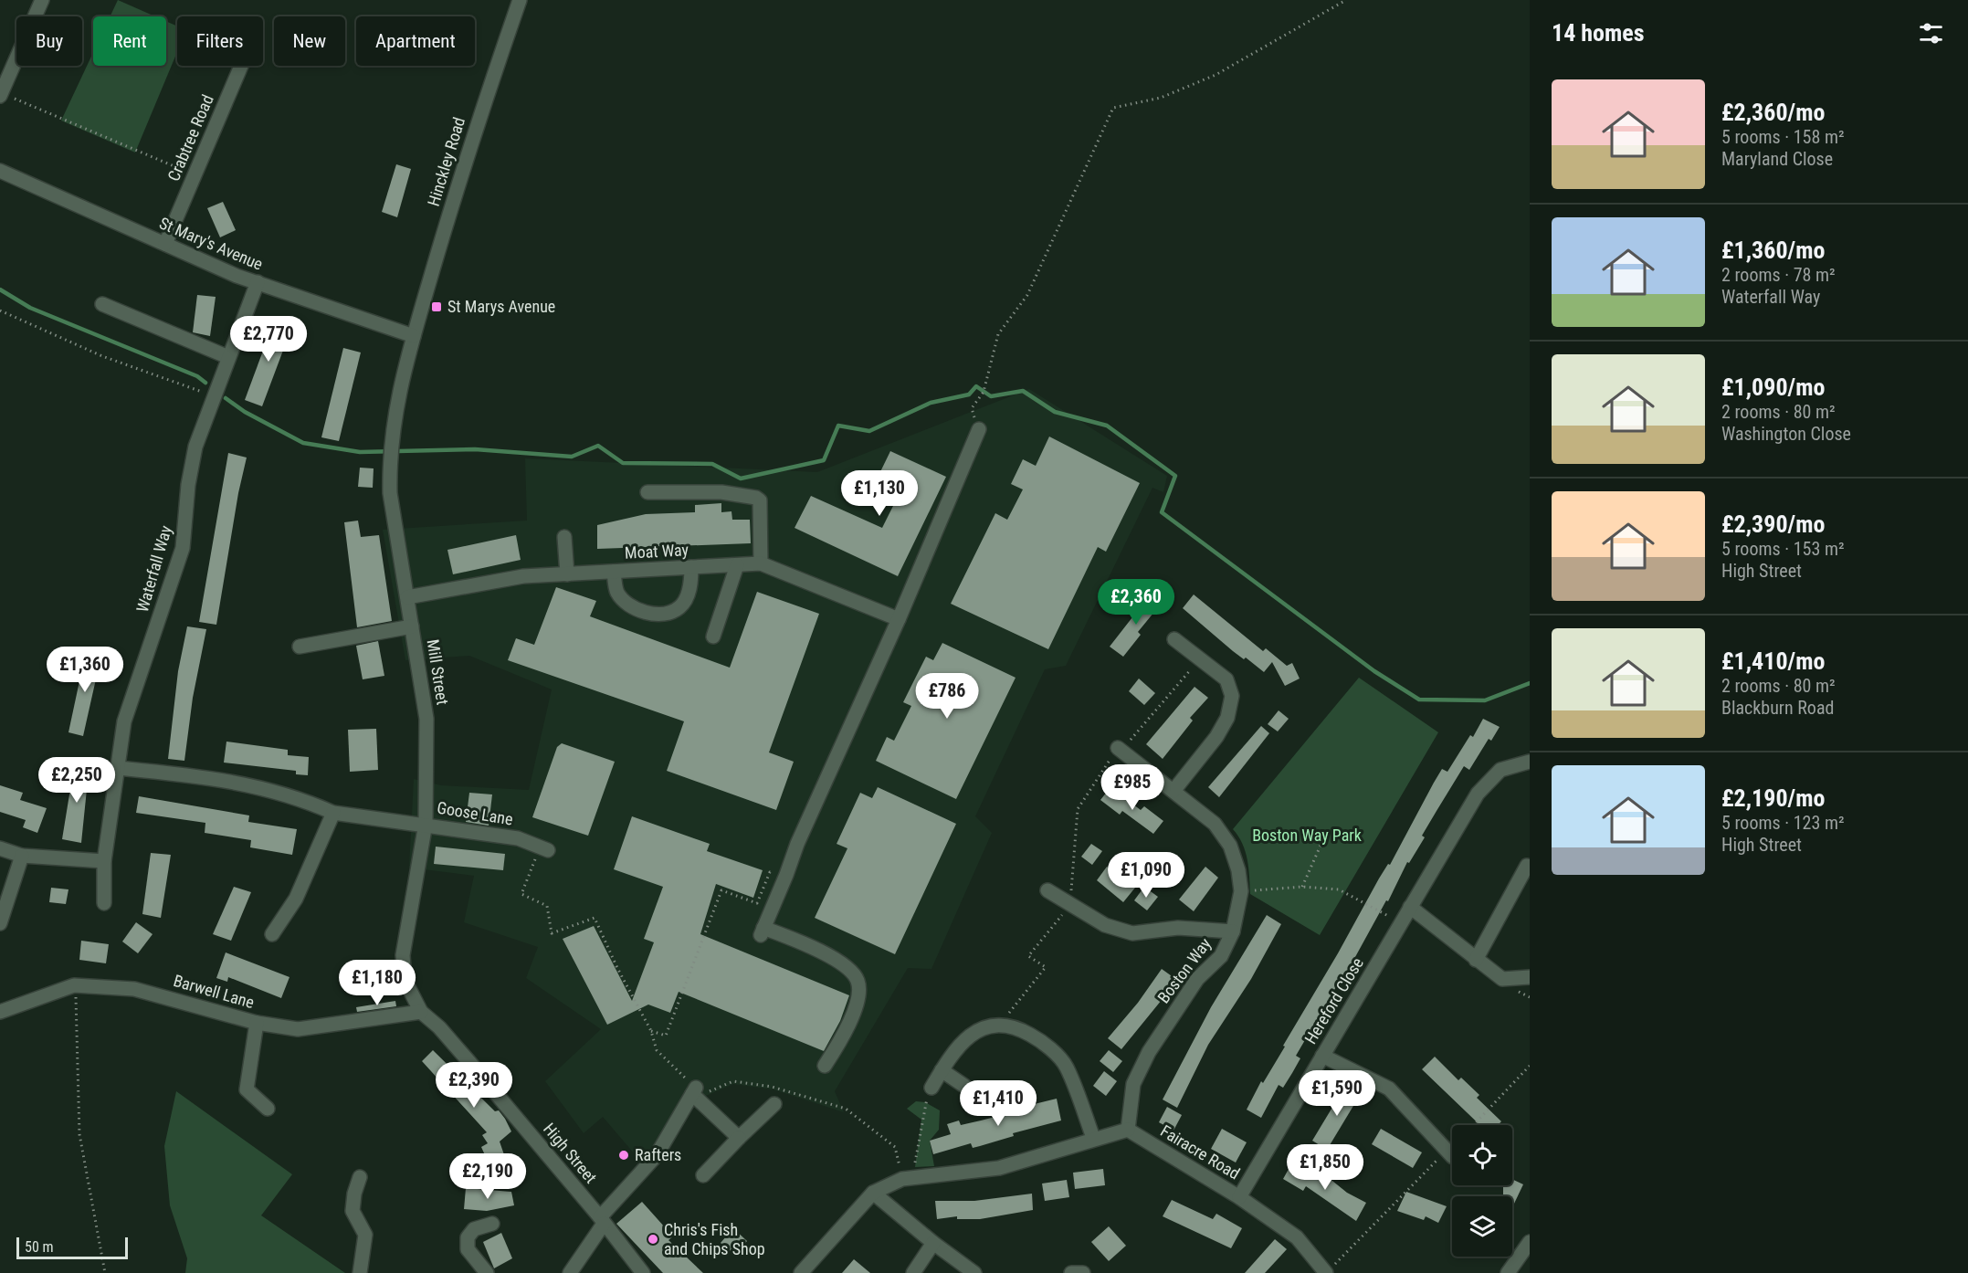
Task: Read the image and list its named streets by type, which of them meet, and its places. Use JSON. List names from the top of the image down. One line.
{"streets":{"street":["Crabtree Road","Hinckley Road","St Mary's Avenue","Moat Way","Waterfall Way","Mill Street","Goose Lane","Boston Way","Barwell Lane","Hereford Close","Fairacre Road","High Street"]},"crossings":[["Crabtree Road","St Mary's Avenue"],["Hinckley Road","St Mary's Avenue"],["Hinckley Road","Mill Street"],["St Mary's Avenue","Waterfall Way"],["St Mary's Avenue","Mill Street"],["Moat Way","Mill Street"],["Waterfall Way","Goose Lane"],["Mill Street","Goose Lane"],["Mill Street","Barwell Lane"],["Mill Street","High Street"],["Boston Way","Fairacre Road"],["Barwell Lane","High Street"],["Hereford Close","Fairacre Road"]],"parks":["Boston Way Park"],"places":{"transit":["St Marys Avenue"],"other":["Rafters","Chris's Fish and Chips Shop"]},"scale_bar":"50 m","page":{"heading":"14 homes","chip":["Buy","Rent","Filters","New","Apartment"],"list":[{"name":"£2,360/mo","note":"5 rooms · 158 m² · Maryland Close"},{"name":"£1,360/mo","note":"2 rooms · 78 m² · Waterfall Way"},{"name":"£1,090/mo","note":"2 rooms · 80 m² · Washington Close"},{"name":"£2,390/mo","note":"5 rooms · 153 m² · High Street"},{"name":"£1,410/mo","note":"2 rooms · 80 m² · Blackburn Road"},{"name":"£2,190/mo","note":"5 rooms · 123 m² · High Street"}],"price":["£2,770","£1,130","£2,360","£1,360","£786","£2,250","£985","£1,090","£1,180","£2,390","£1,590","£1,410","£1,850","£2,190"],"scale":"50 m"}}
